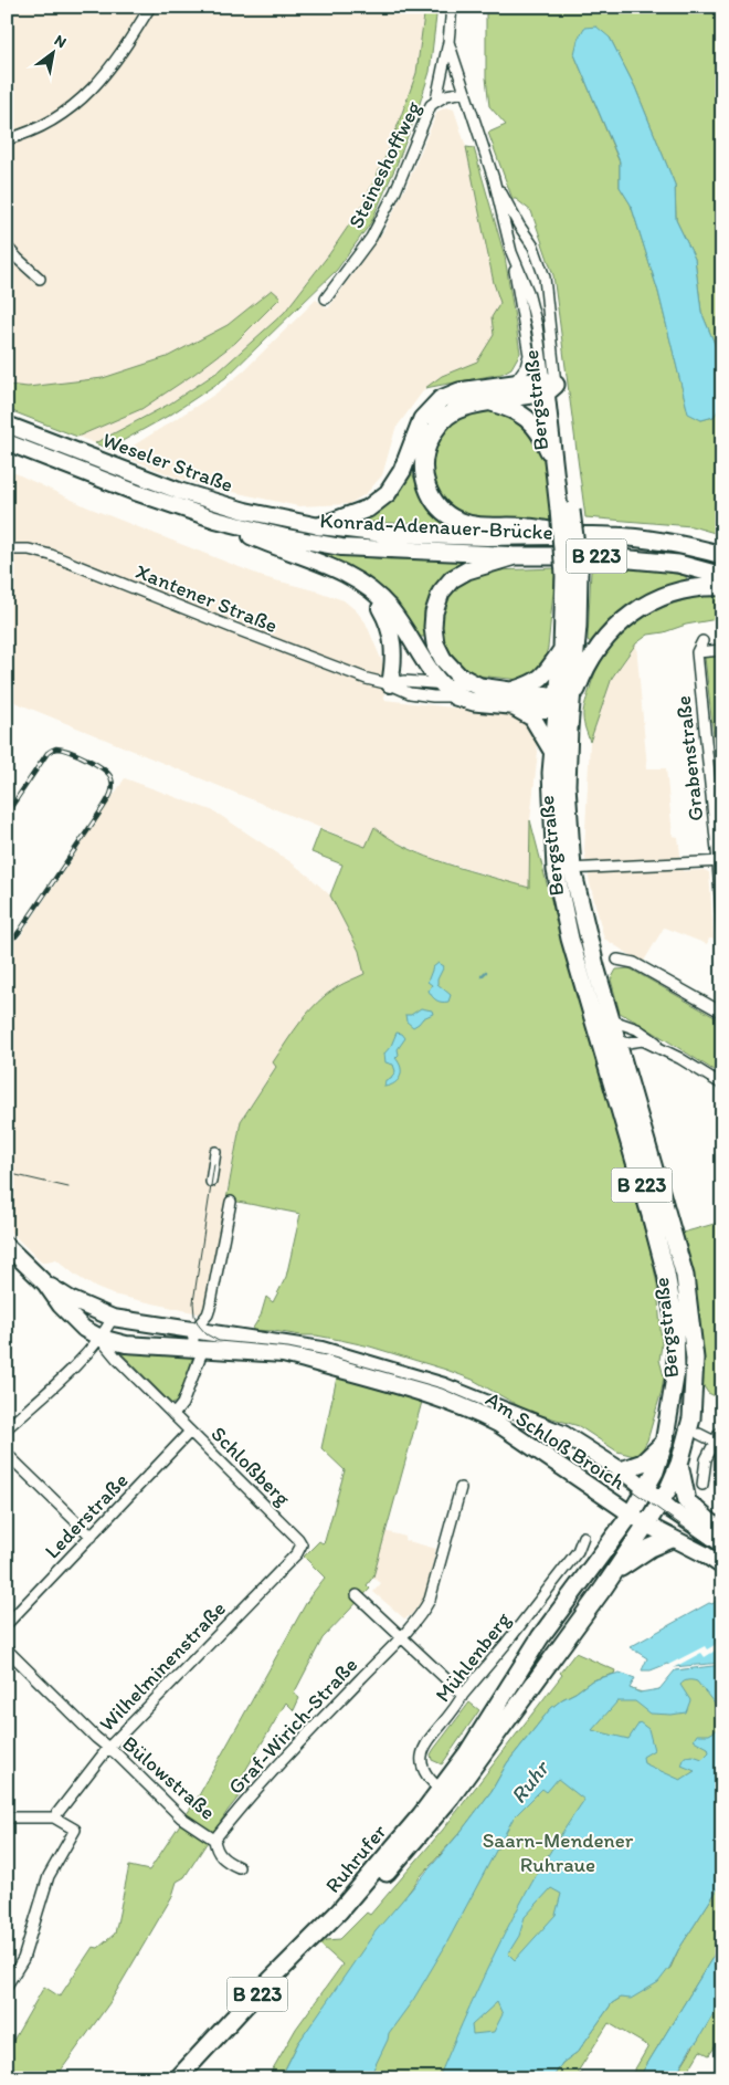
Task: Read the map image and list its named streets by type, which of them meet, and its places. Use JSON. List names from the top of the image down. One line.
{"streets":{"main road":["Bergstraße","Weseler Straße","Konrad-Adenauer-Brücke","B 223","Am Schloß Broich","Ruhrufer"],"street":["Steineshoffweg","Xantener Straße","Grabenstraße","Schloßberg","Lederstraße","Mühlenberg","Wilhelminenstraße","Graf-Wirich-Straße","Bülowstraße"]},"crossings":[["Steineshoffweg","Bergstraße"],["Bergstraße","B 223"],["Bergstraße","Am Schloß Broich"],["Bergstraße","Ruhrufer"],["Weseler Straße","Konrad-Adenauer-Brücke"],["Konrad-Adenauer-Brücke","B 223"],["Am Schloß Broich","Schloßberg"],["Am Schloß Broich","Ruhrufer"],["Schloßberg","Lederstraße"],["Schloßberg","Wilhelminenstraße"],["Mühlenberg","Ruhrufer"],["Wilhelminenstraße","Bülowstraße"],["Graf-Wirich-Straße","Bülowstraße"]],"water":["Ruhr"],"parks":["Saarn-Mendener Ruhraue"],"north":"top right"}
